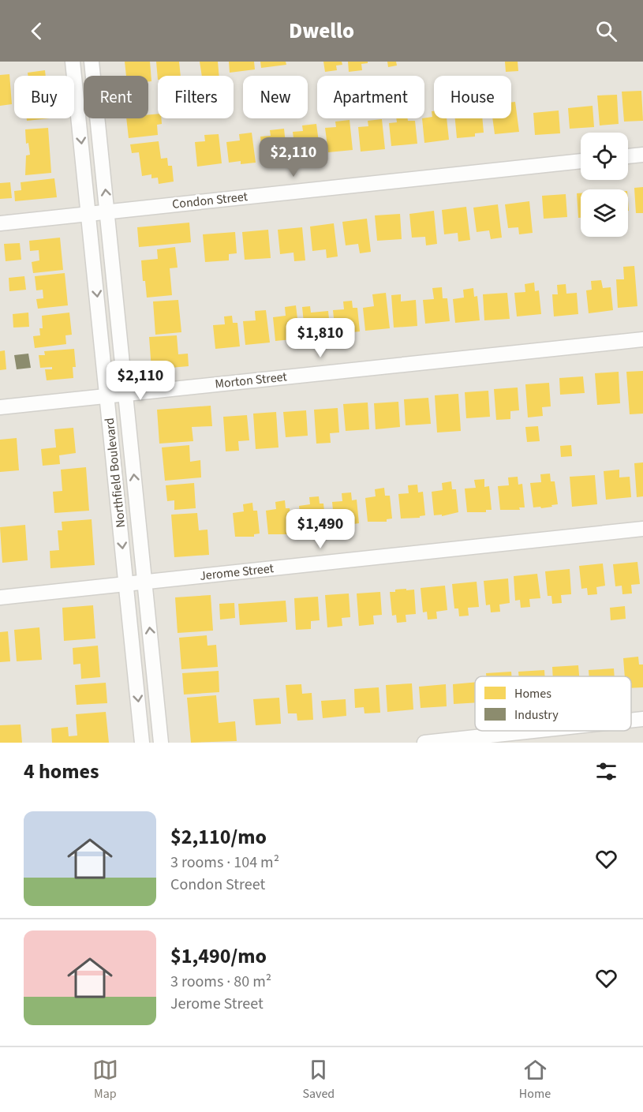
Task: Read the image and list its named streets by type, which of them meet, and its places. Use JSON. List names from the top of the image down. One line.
{"streets":{"street":["Condon Street","Morton Street","Northfield Boulevard","Jerome Street"]},"crossings":[["Condon Street","Northfield Boulevard"],["Morton Street","Northfield Boulevard"],["Northfield Boulevard","Jerome Street"]],"legend":["Homes","Industry"],"page":{"header":"Dwello","chip":["Buy","Rent","Filters","New","Apartment","House"],"price":["$2,110","$1,810","$2,110","$1,490"],"heading":"4 homes","list":[{"name":"$2,110/mo","note":"3 rooms · 104 m² · Condon Street"},{"name":"$1,490/mo","note":"3 rooms · 80 m² · Jerome Street"}],"tabs":["Map","Saved","Home"]}}
